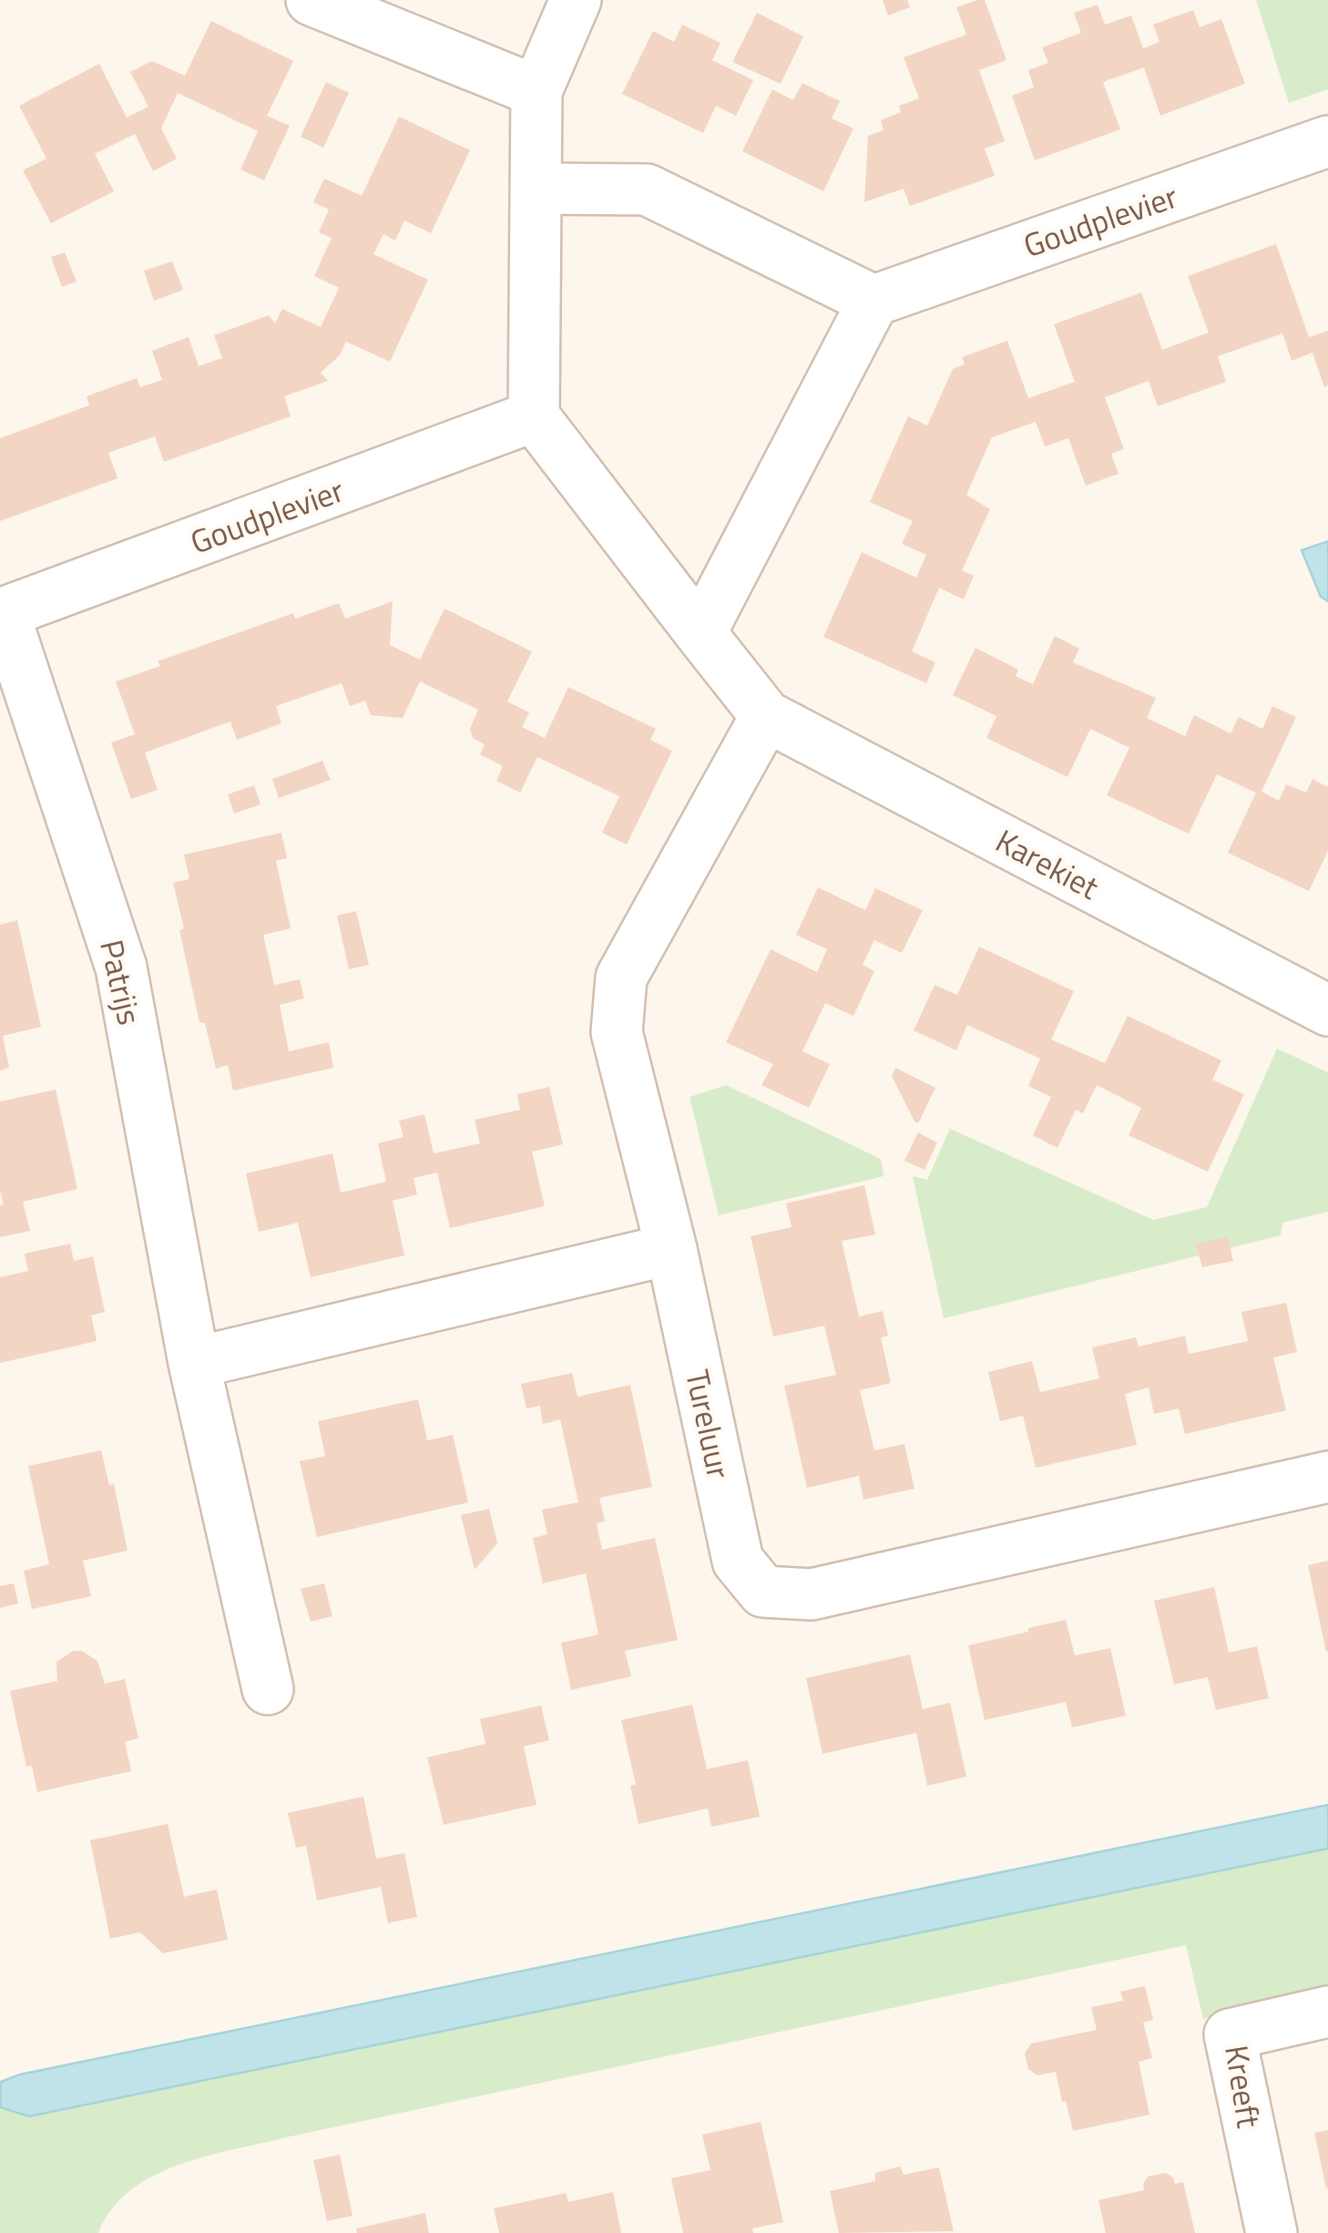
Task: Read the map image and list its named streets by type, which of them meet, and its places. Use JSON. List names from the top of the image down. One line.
{"streets":{"street":["Goudplevier","Karekiet","Patrijs","Tureluur","Kreeft"]},"crossings":[["Goudplevier","Patrijs"],["Karekiet","Tureluur"]]}
